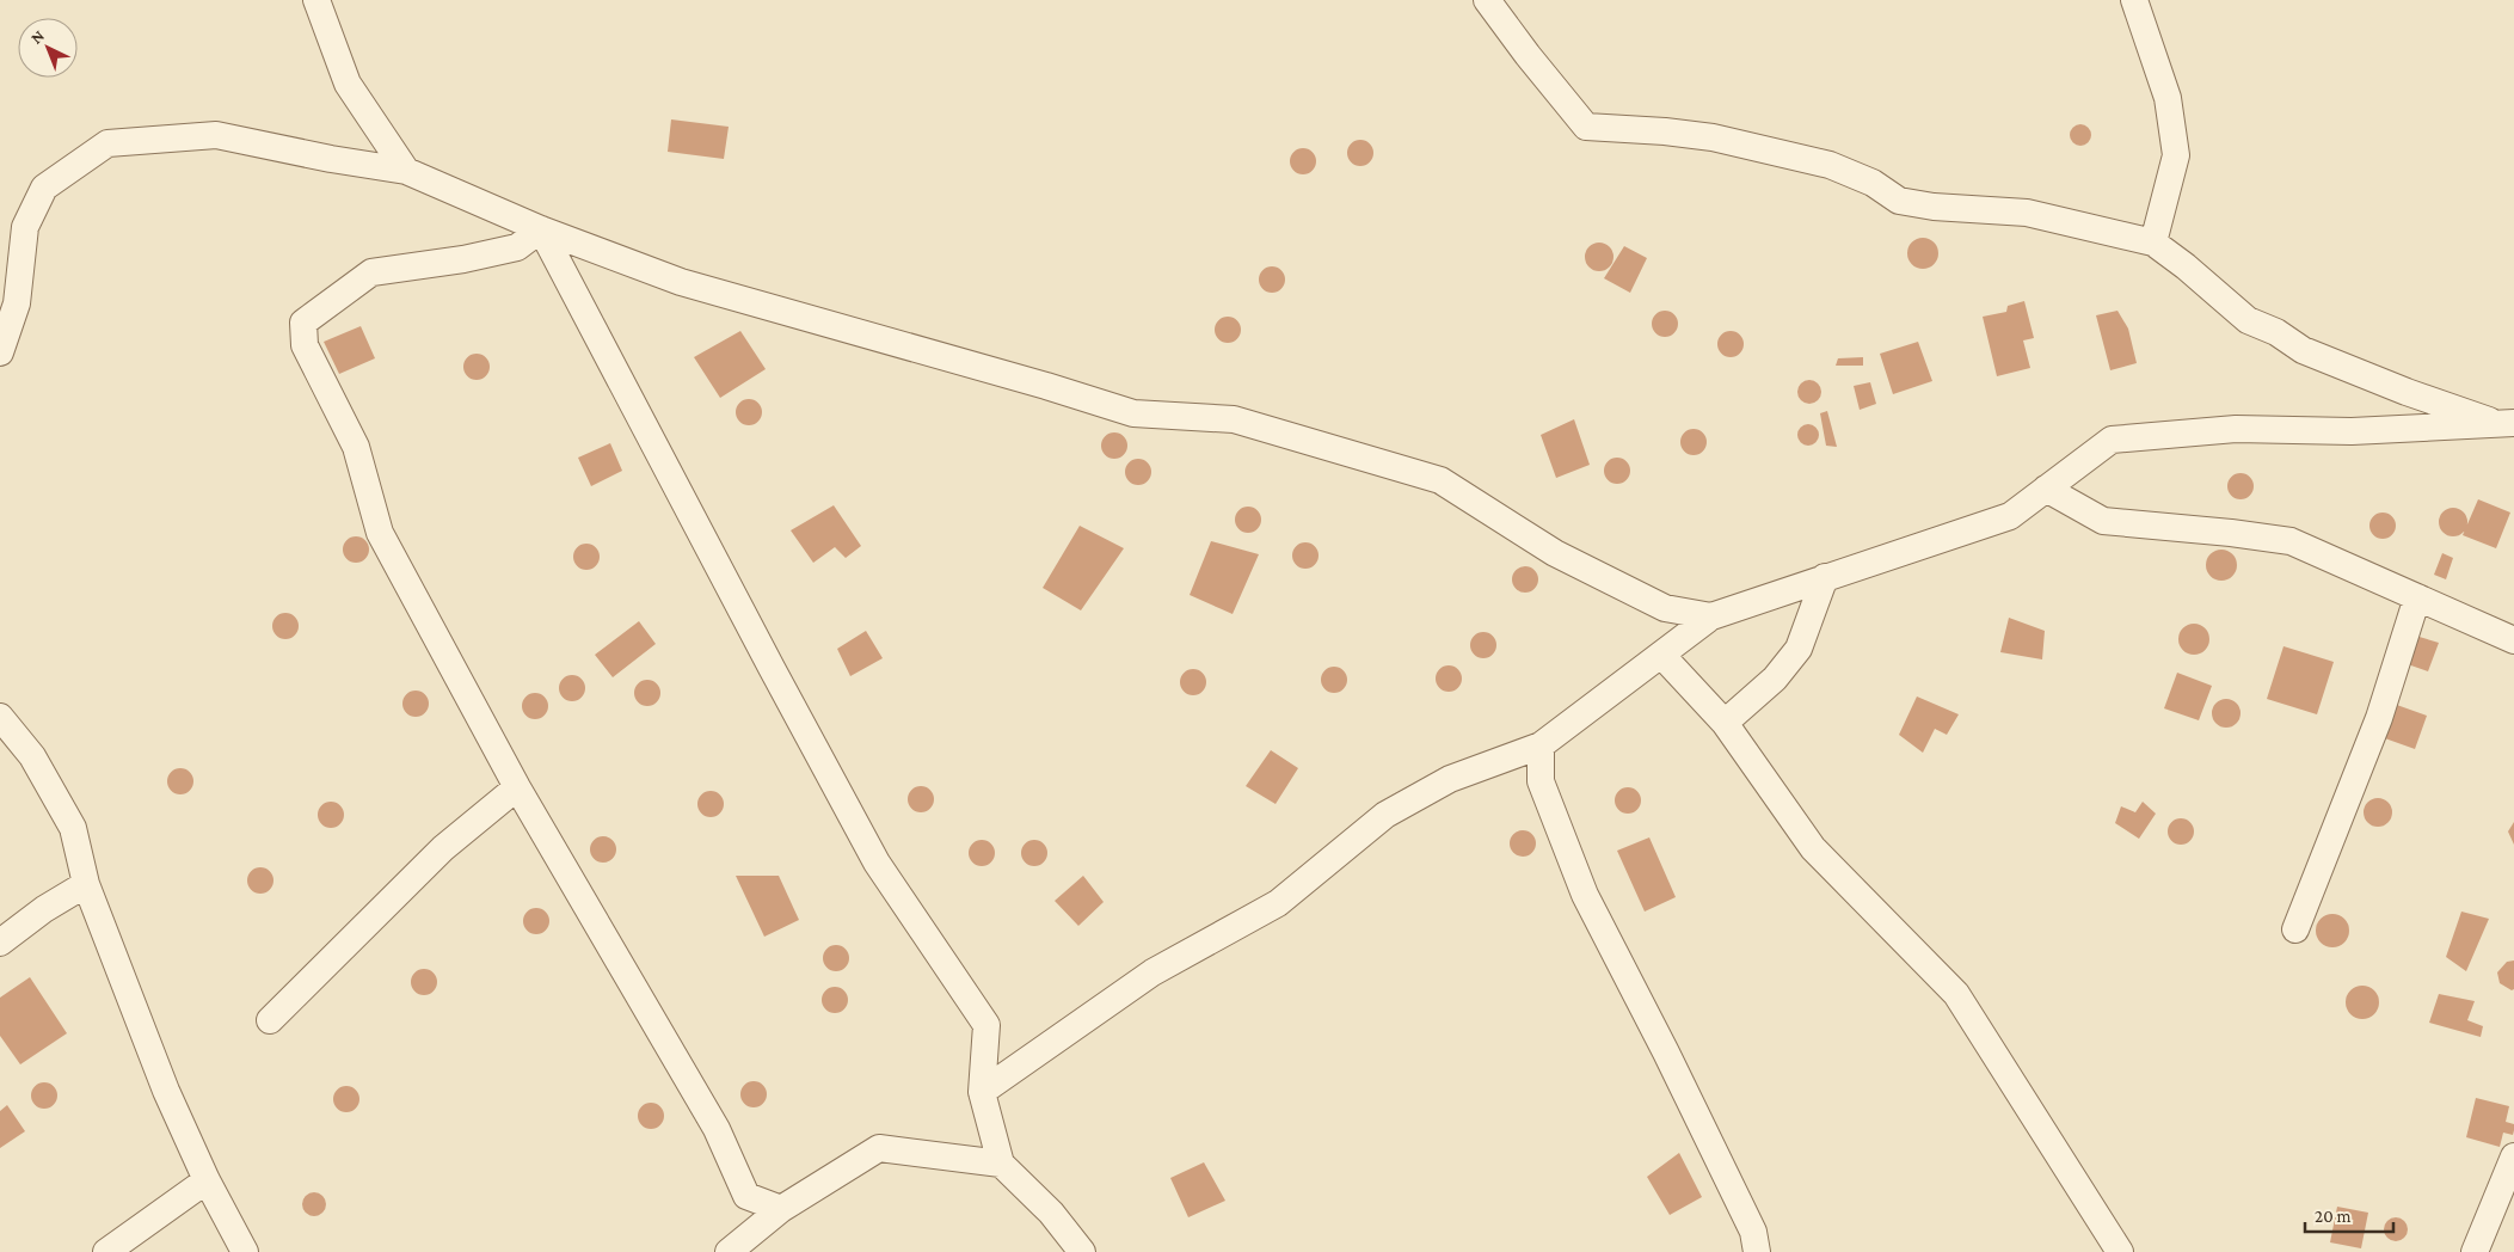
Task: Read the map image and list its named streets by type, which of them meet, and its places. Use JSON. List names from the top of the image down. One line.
{"scale_bar":"20 m","north":"top left"}
